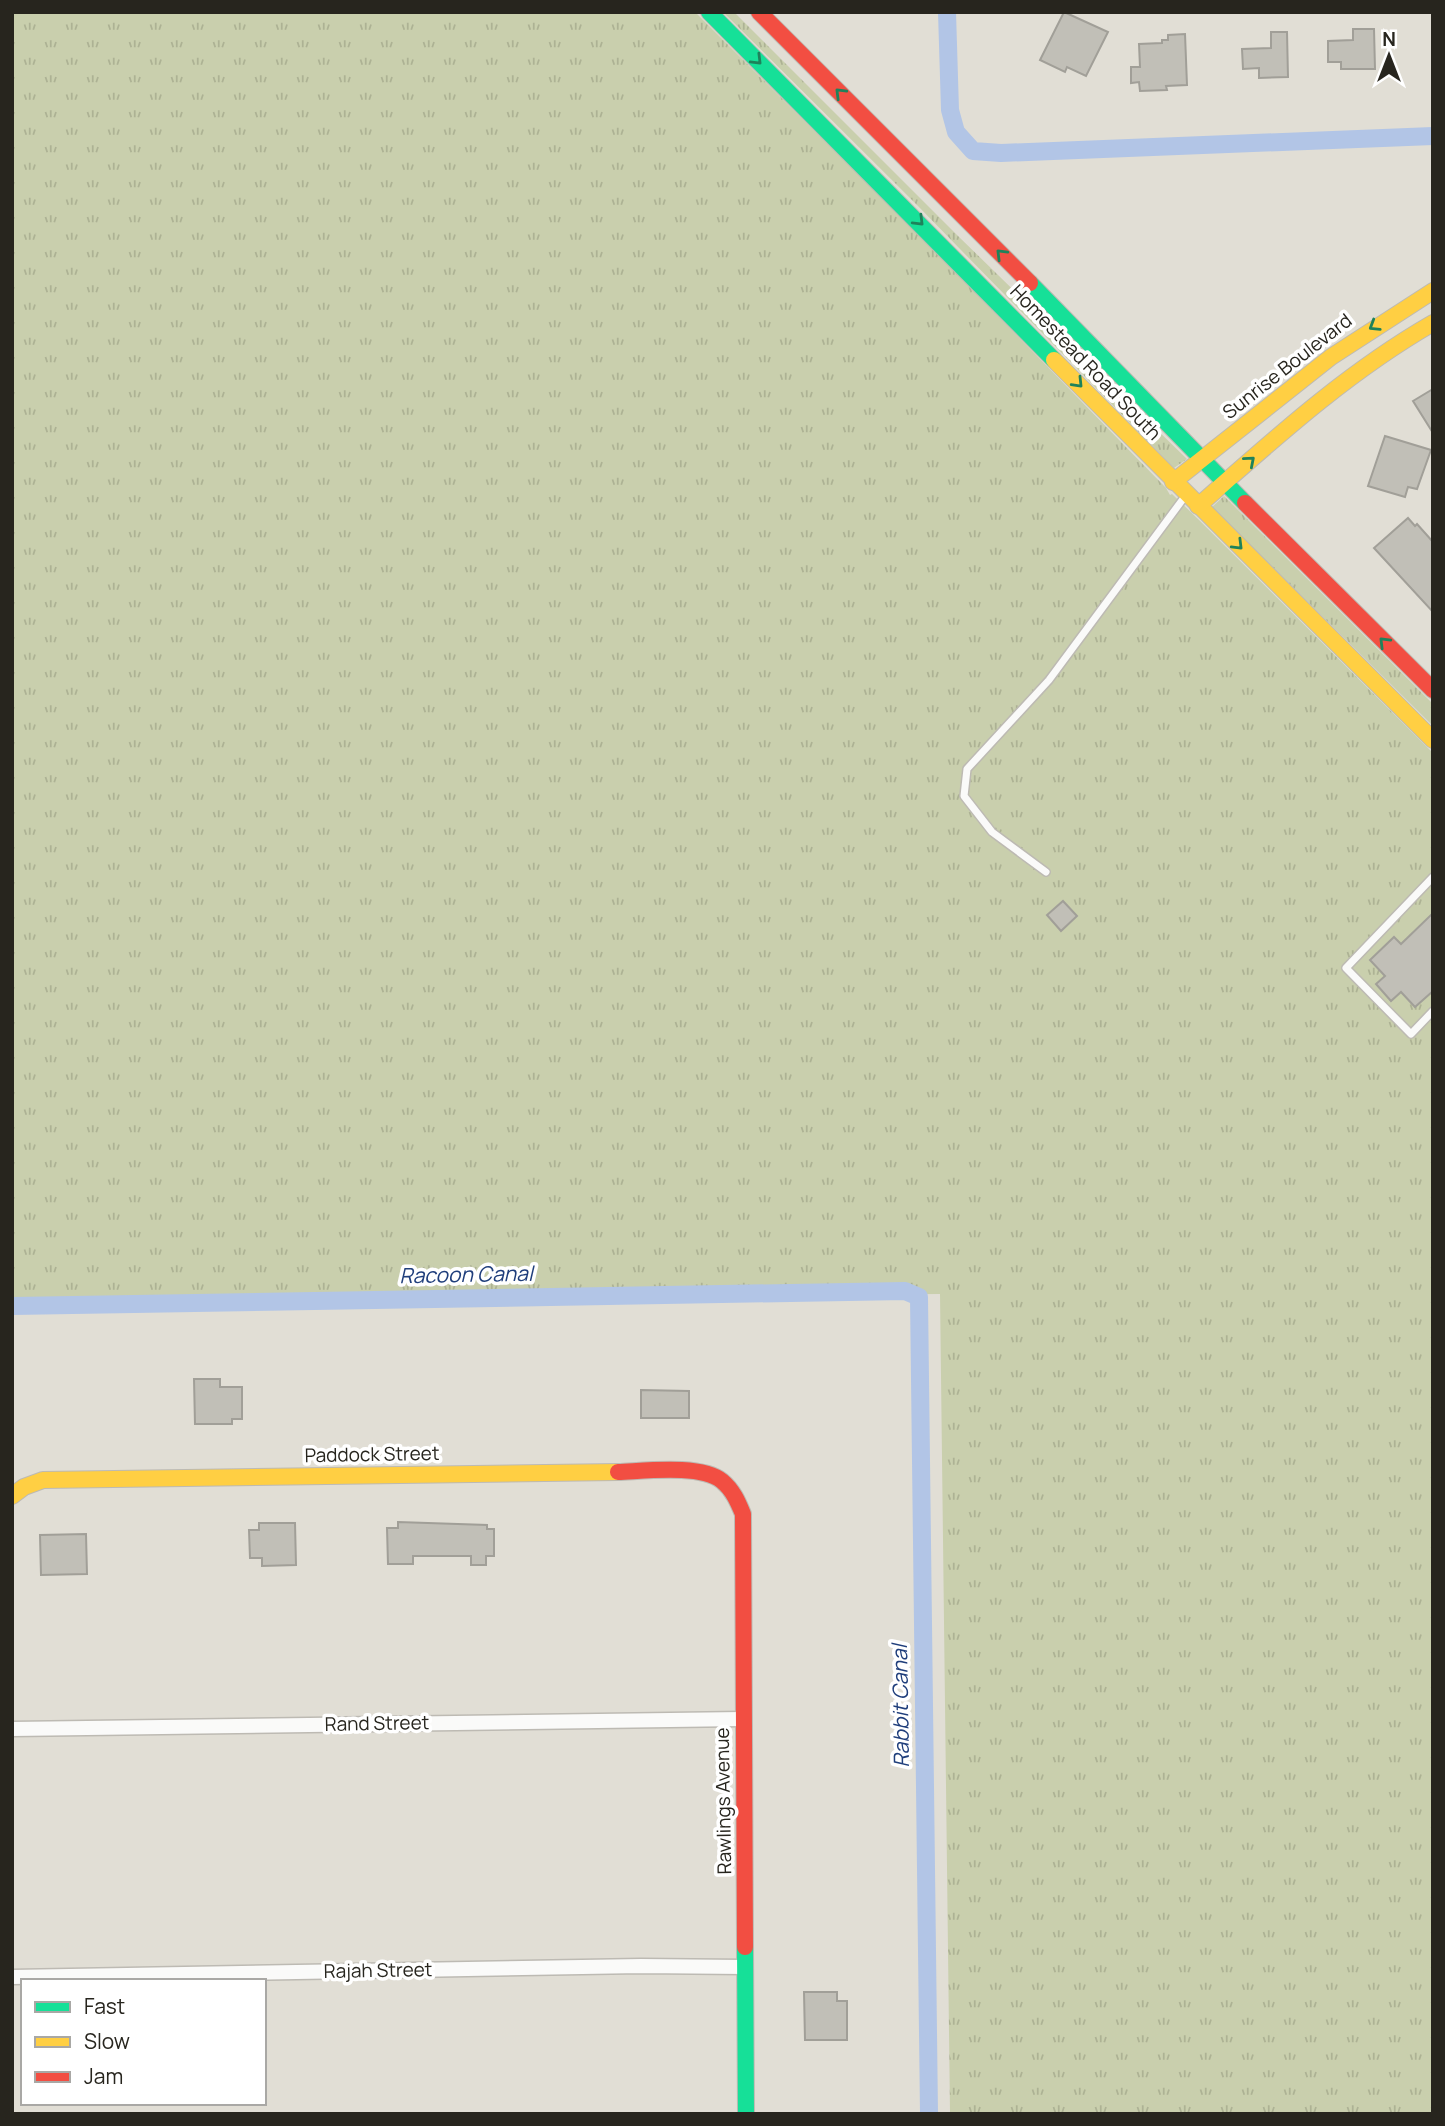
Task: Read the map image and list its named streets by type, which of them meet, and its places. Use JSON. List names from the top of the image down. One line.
{"streets":{"street":["Homestead Road South","Sunrise Boulevard","Paddock Street","Rand Street","Rawlings Avenue","Rajah Street"]},"crossings":[["Homestead Road South","Sunrise Boulevard"],["Paddock Street","Rawlings Avenue"],["Rand Street","Rawlings Avenue"],["Rawlings Avenue","Rajah Street"]],"water":["Racoon Canal","Rabbit Canal"],"legend":["Fast","Slow","Jam"],"north":"top"}
